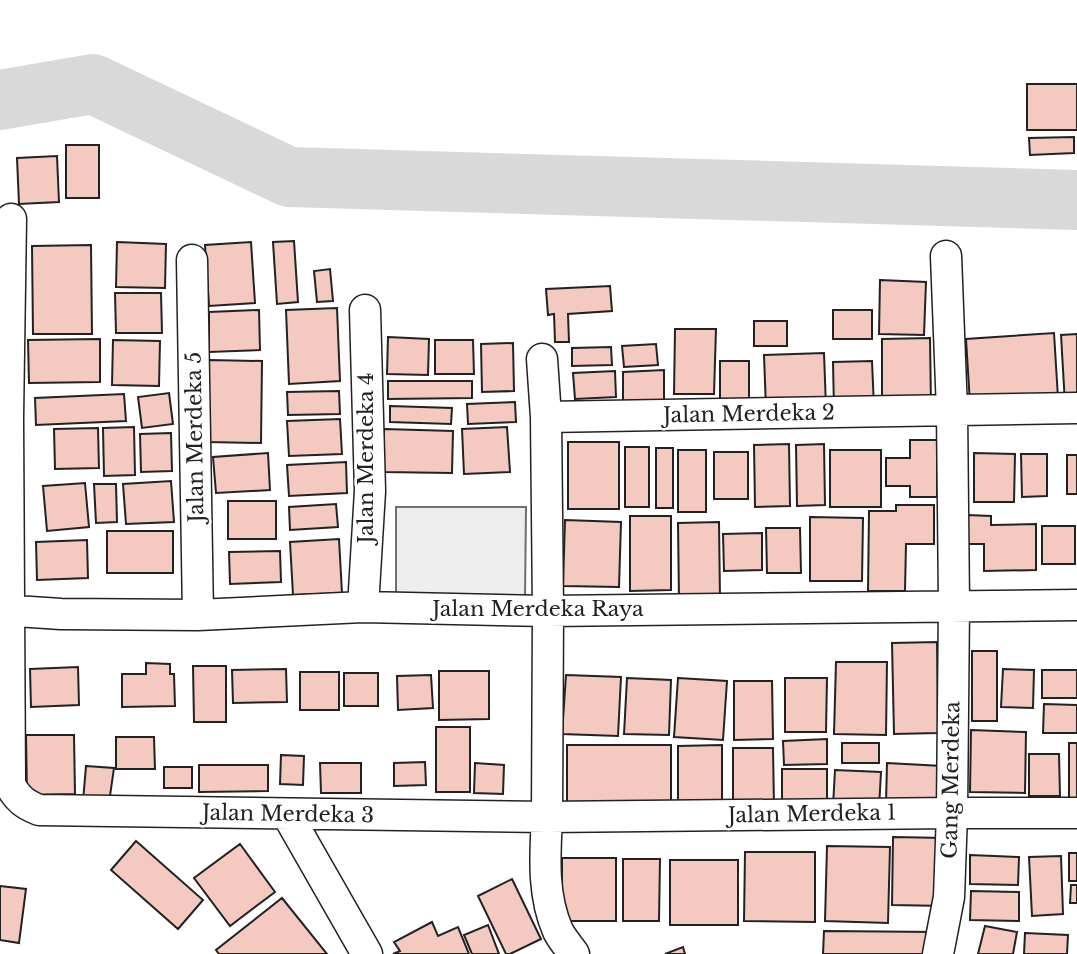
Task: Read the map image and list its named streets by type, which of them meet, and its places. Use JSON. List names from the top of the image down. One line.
{"streets":{"street":["Jalan Merdeka 2","Jalan Merdeka 5","Jalan Merdeka 4","Jalan Merdeka Raya","Gang Merdeka","Jalan Merdeka 3","Jalan Merdeka 1"]},"crossings":[["Jalan Merdeka 5","Jalan Merdeka Raya"],["Jalan Merdeka 4","Jalan Merdeka Raya"],["Jalan Merdeka Raya","Gang Merdeka"],["Jalan Merdeka Raya","Jalan Merdeka 3"],["Gang Merdeka","Jalan Merdeka 1"],["Jalan Merdeka 3","Jalan Merdeka 1"]]}
